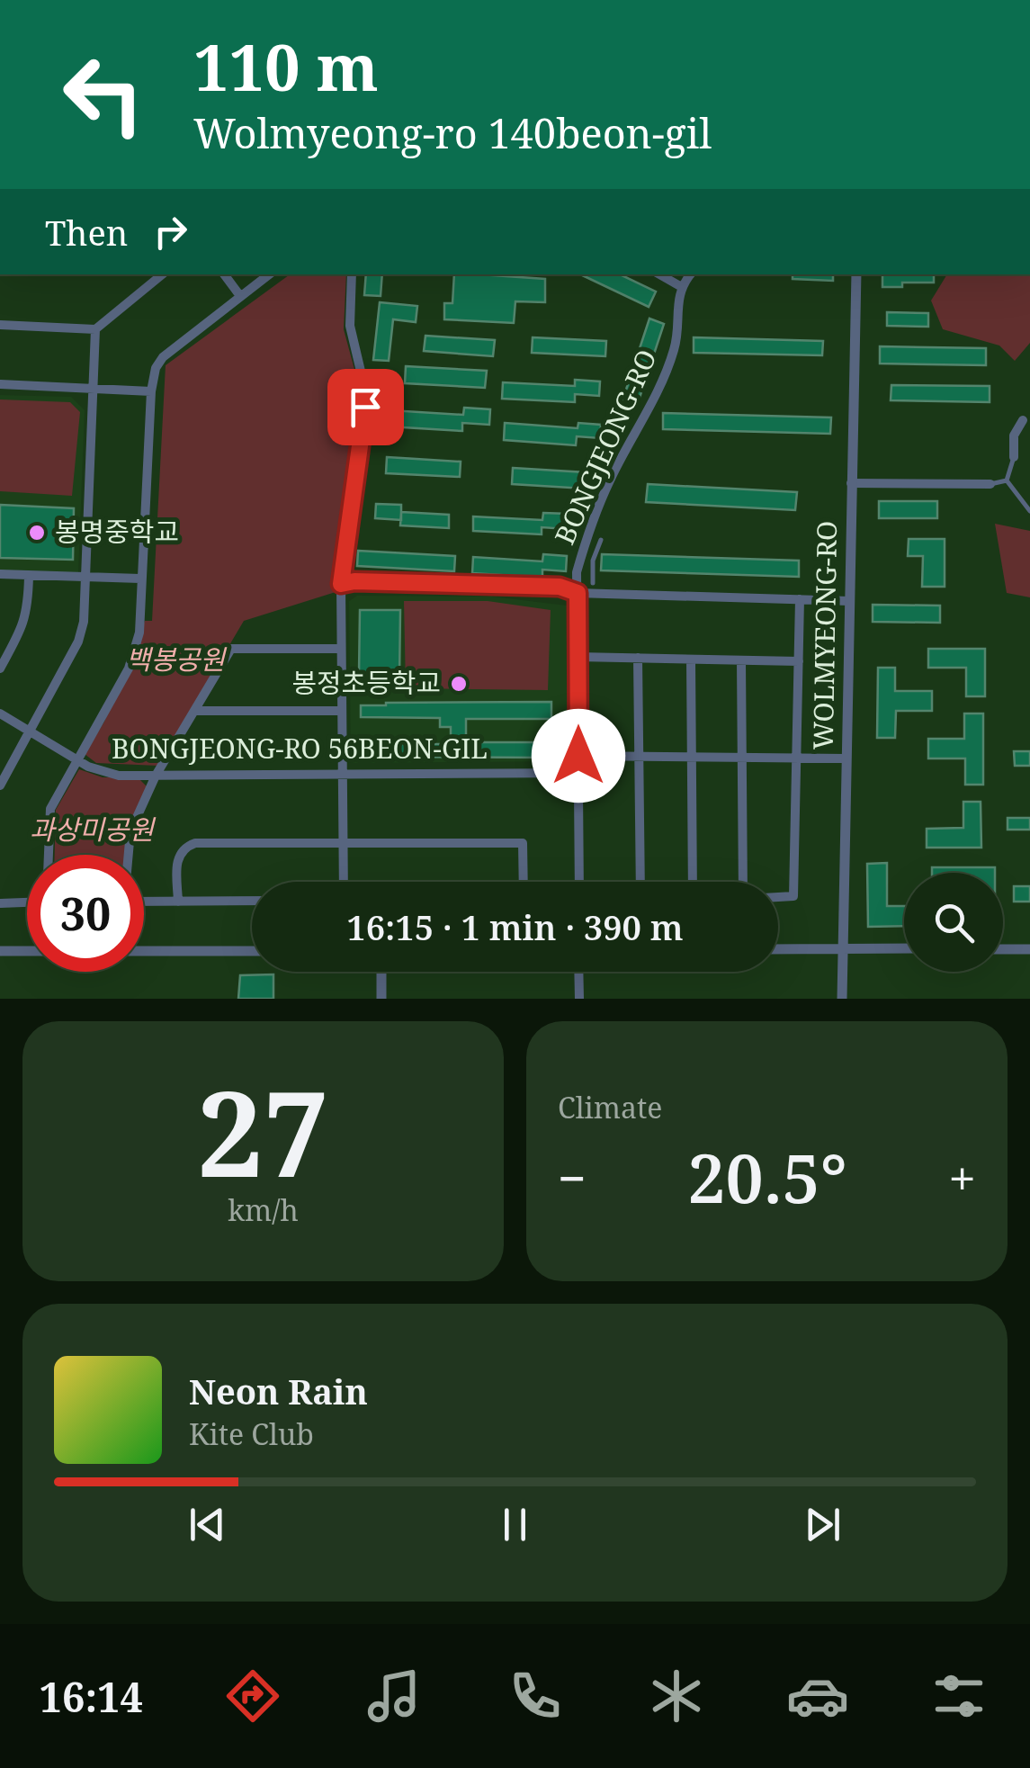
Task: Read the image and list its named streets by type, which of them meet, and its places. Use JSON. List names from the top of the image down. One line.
{"streets":{"street":["BONGJEONG-RO","WOLMYEONG-RO","BONGJEONG-RO 56BEON-GIL"]},"crossings":[["BONGJEONG-RO","BONGJEONG-RO 56BEON-GIL"]],"parks":["백봉공원","과상미공원"],"places":["봉명중학교","봉정초등학교"],"page":{"turn":["110 m","Wolmyeong-ro 140beon-gil"],"then":"Then","limit":"30","trip":"16:15 · 1 min · 390 m","tile":[["27","km/h"],"Climate"],"heat":["−","20.5°","+"],"song":["Neon Rain","Kite Club"],"tabs":"16:14"}}
